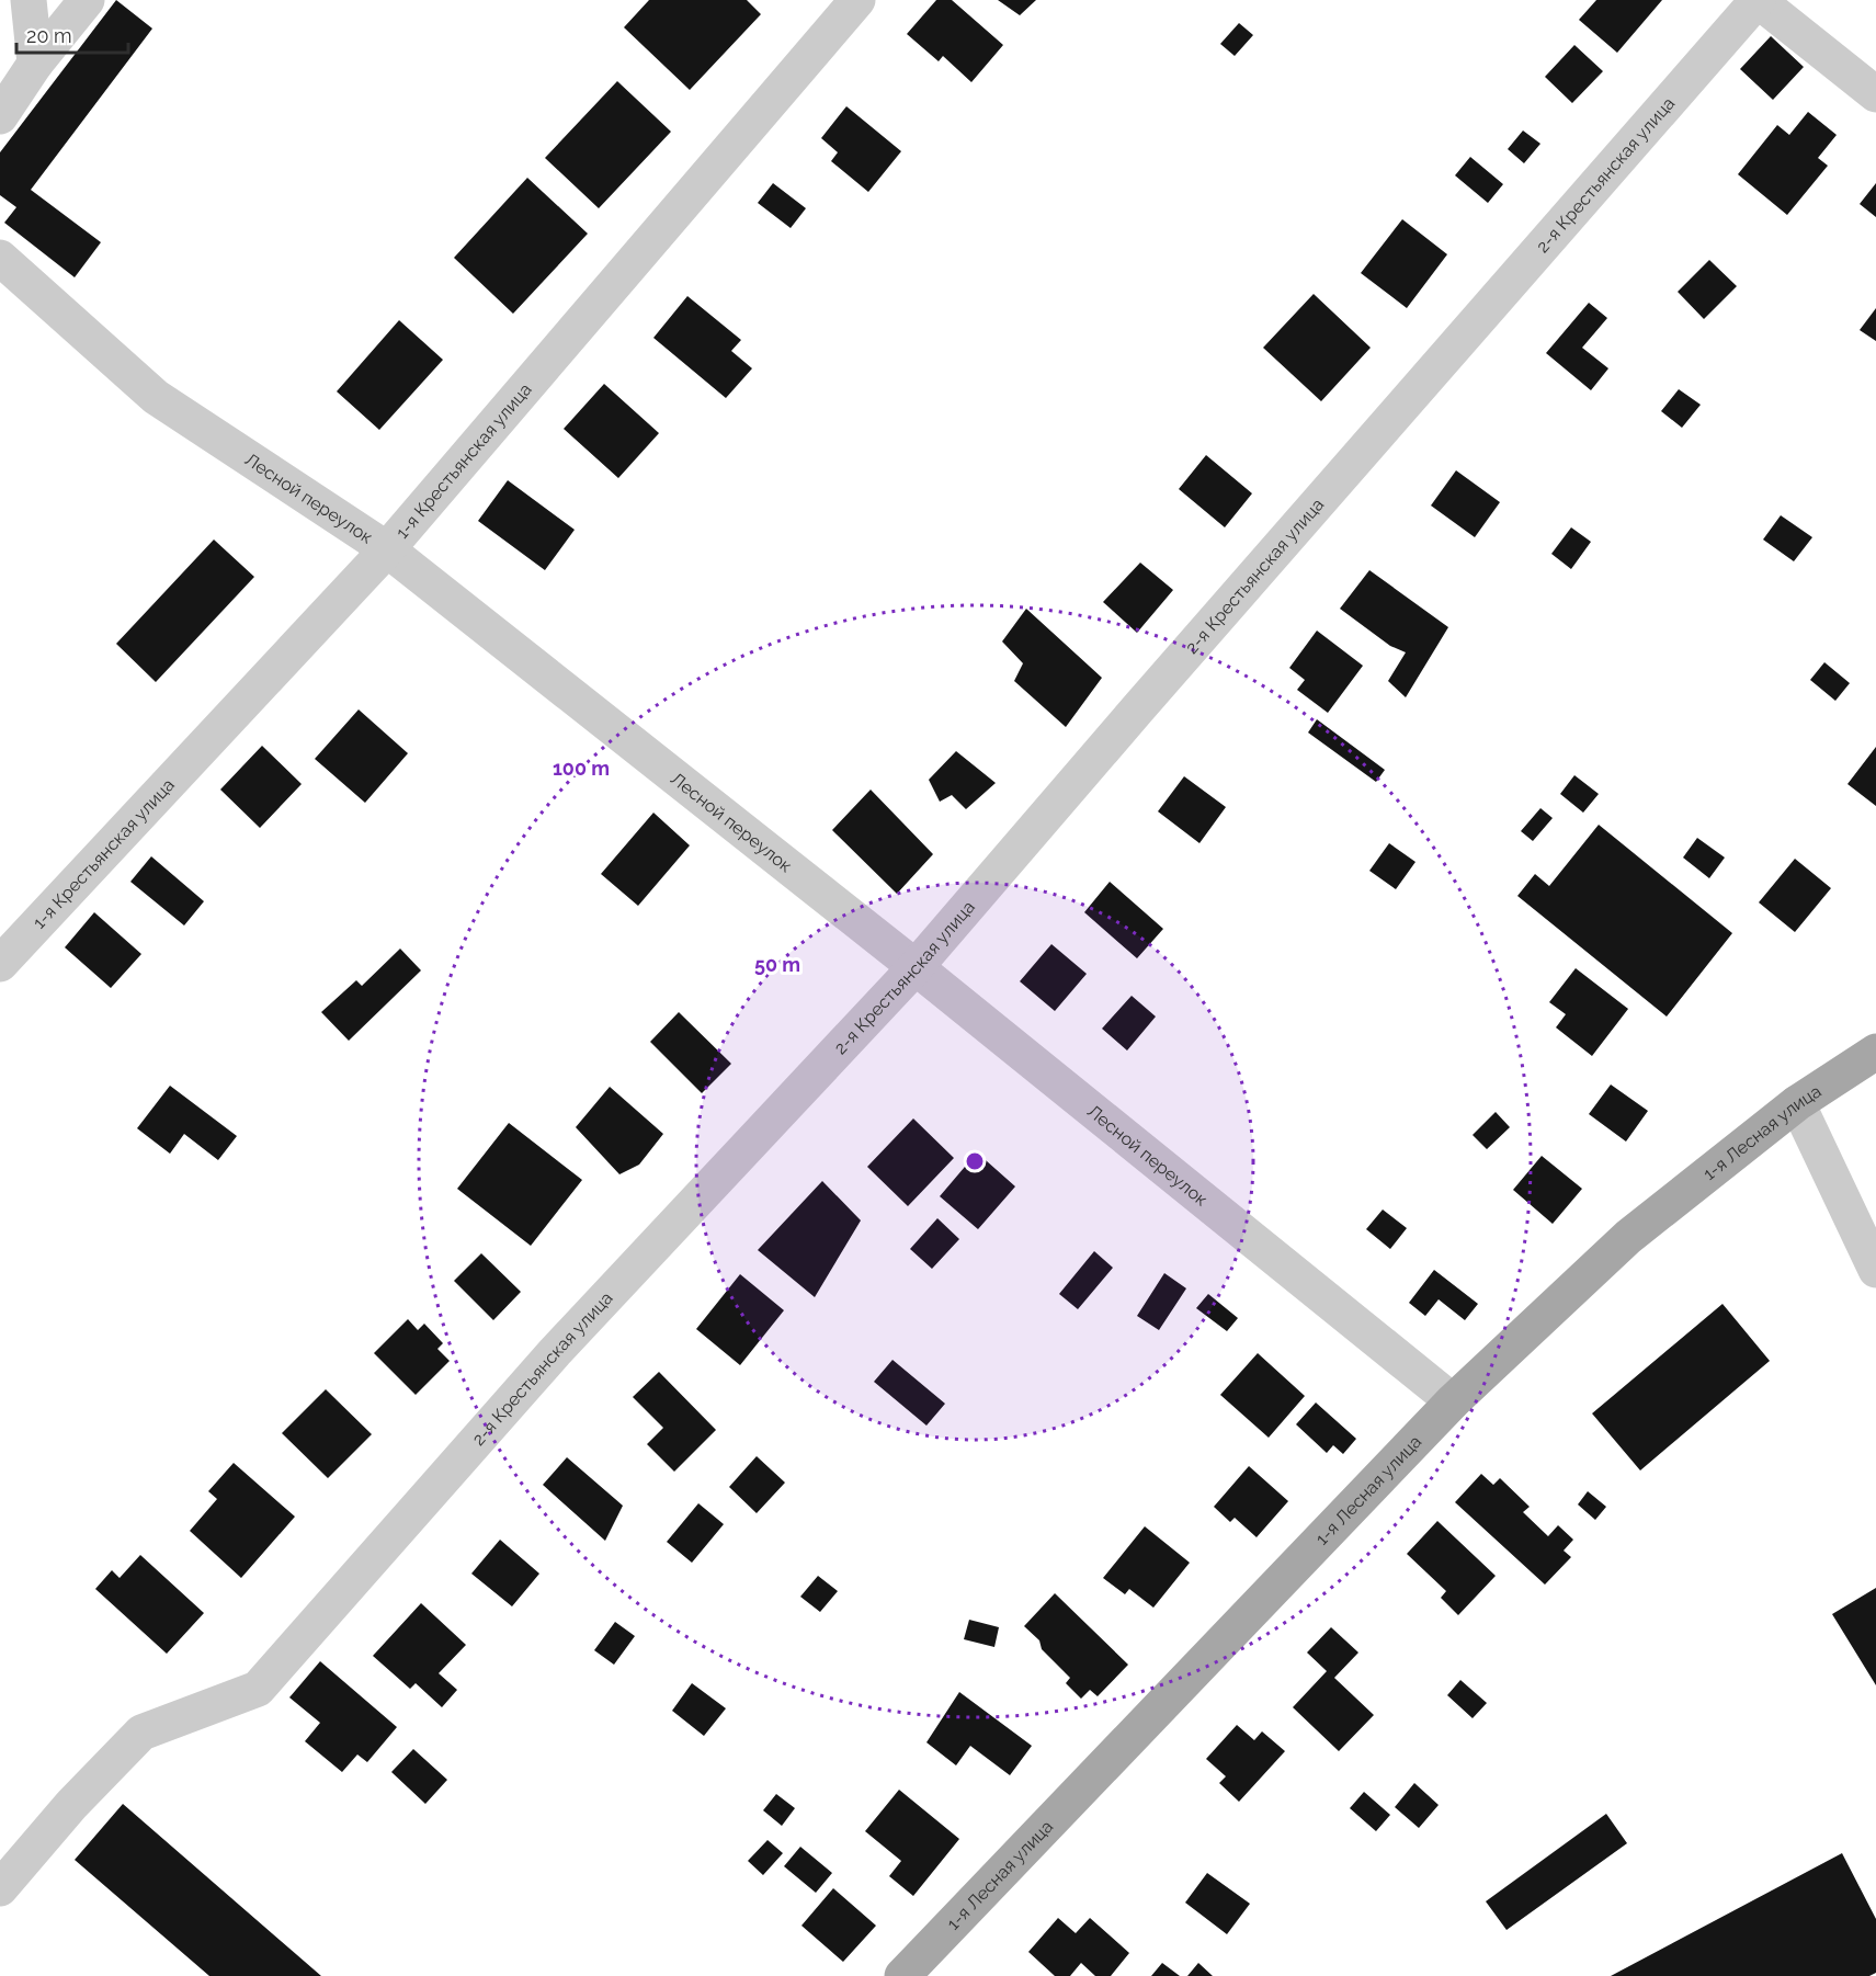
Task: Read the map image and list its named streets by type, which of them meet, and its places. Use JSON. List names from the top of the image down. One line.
{"streets":{"main road":["1-я Лесная улица"],"street":["2-я Крестьянская улица","1-я Крестьянская улица","Лесной переулок"]},"crossings":[["2-я Крестьянская улица","Лесной переулок"],["1-я Крестьянская улица","Лесной переулок"],["Лесной переулок","1-я Лесная улица"]],"scale_bar":"20 m","rings":["100 m","50 m"]}
